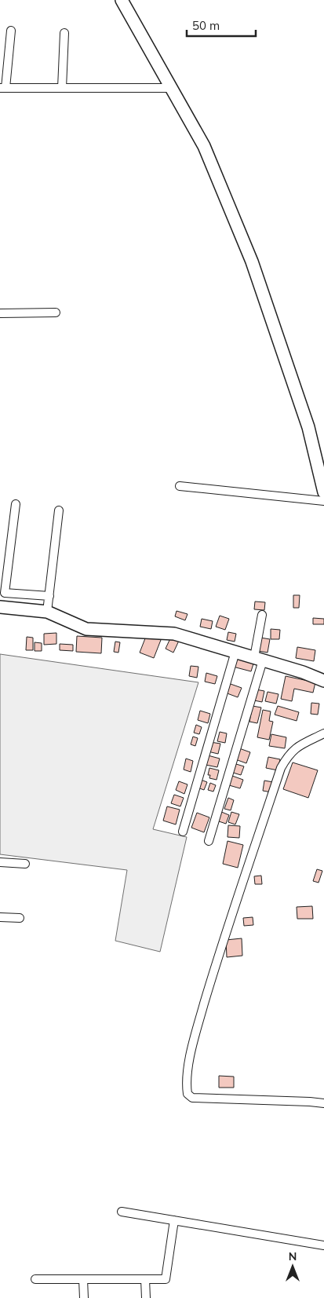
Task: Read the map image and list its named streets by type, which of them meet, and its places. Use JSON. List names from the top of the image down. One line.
{"scale_bar":"50 m","north":"top"}
